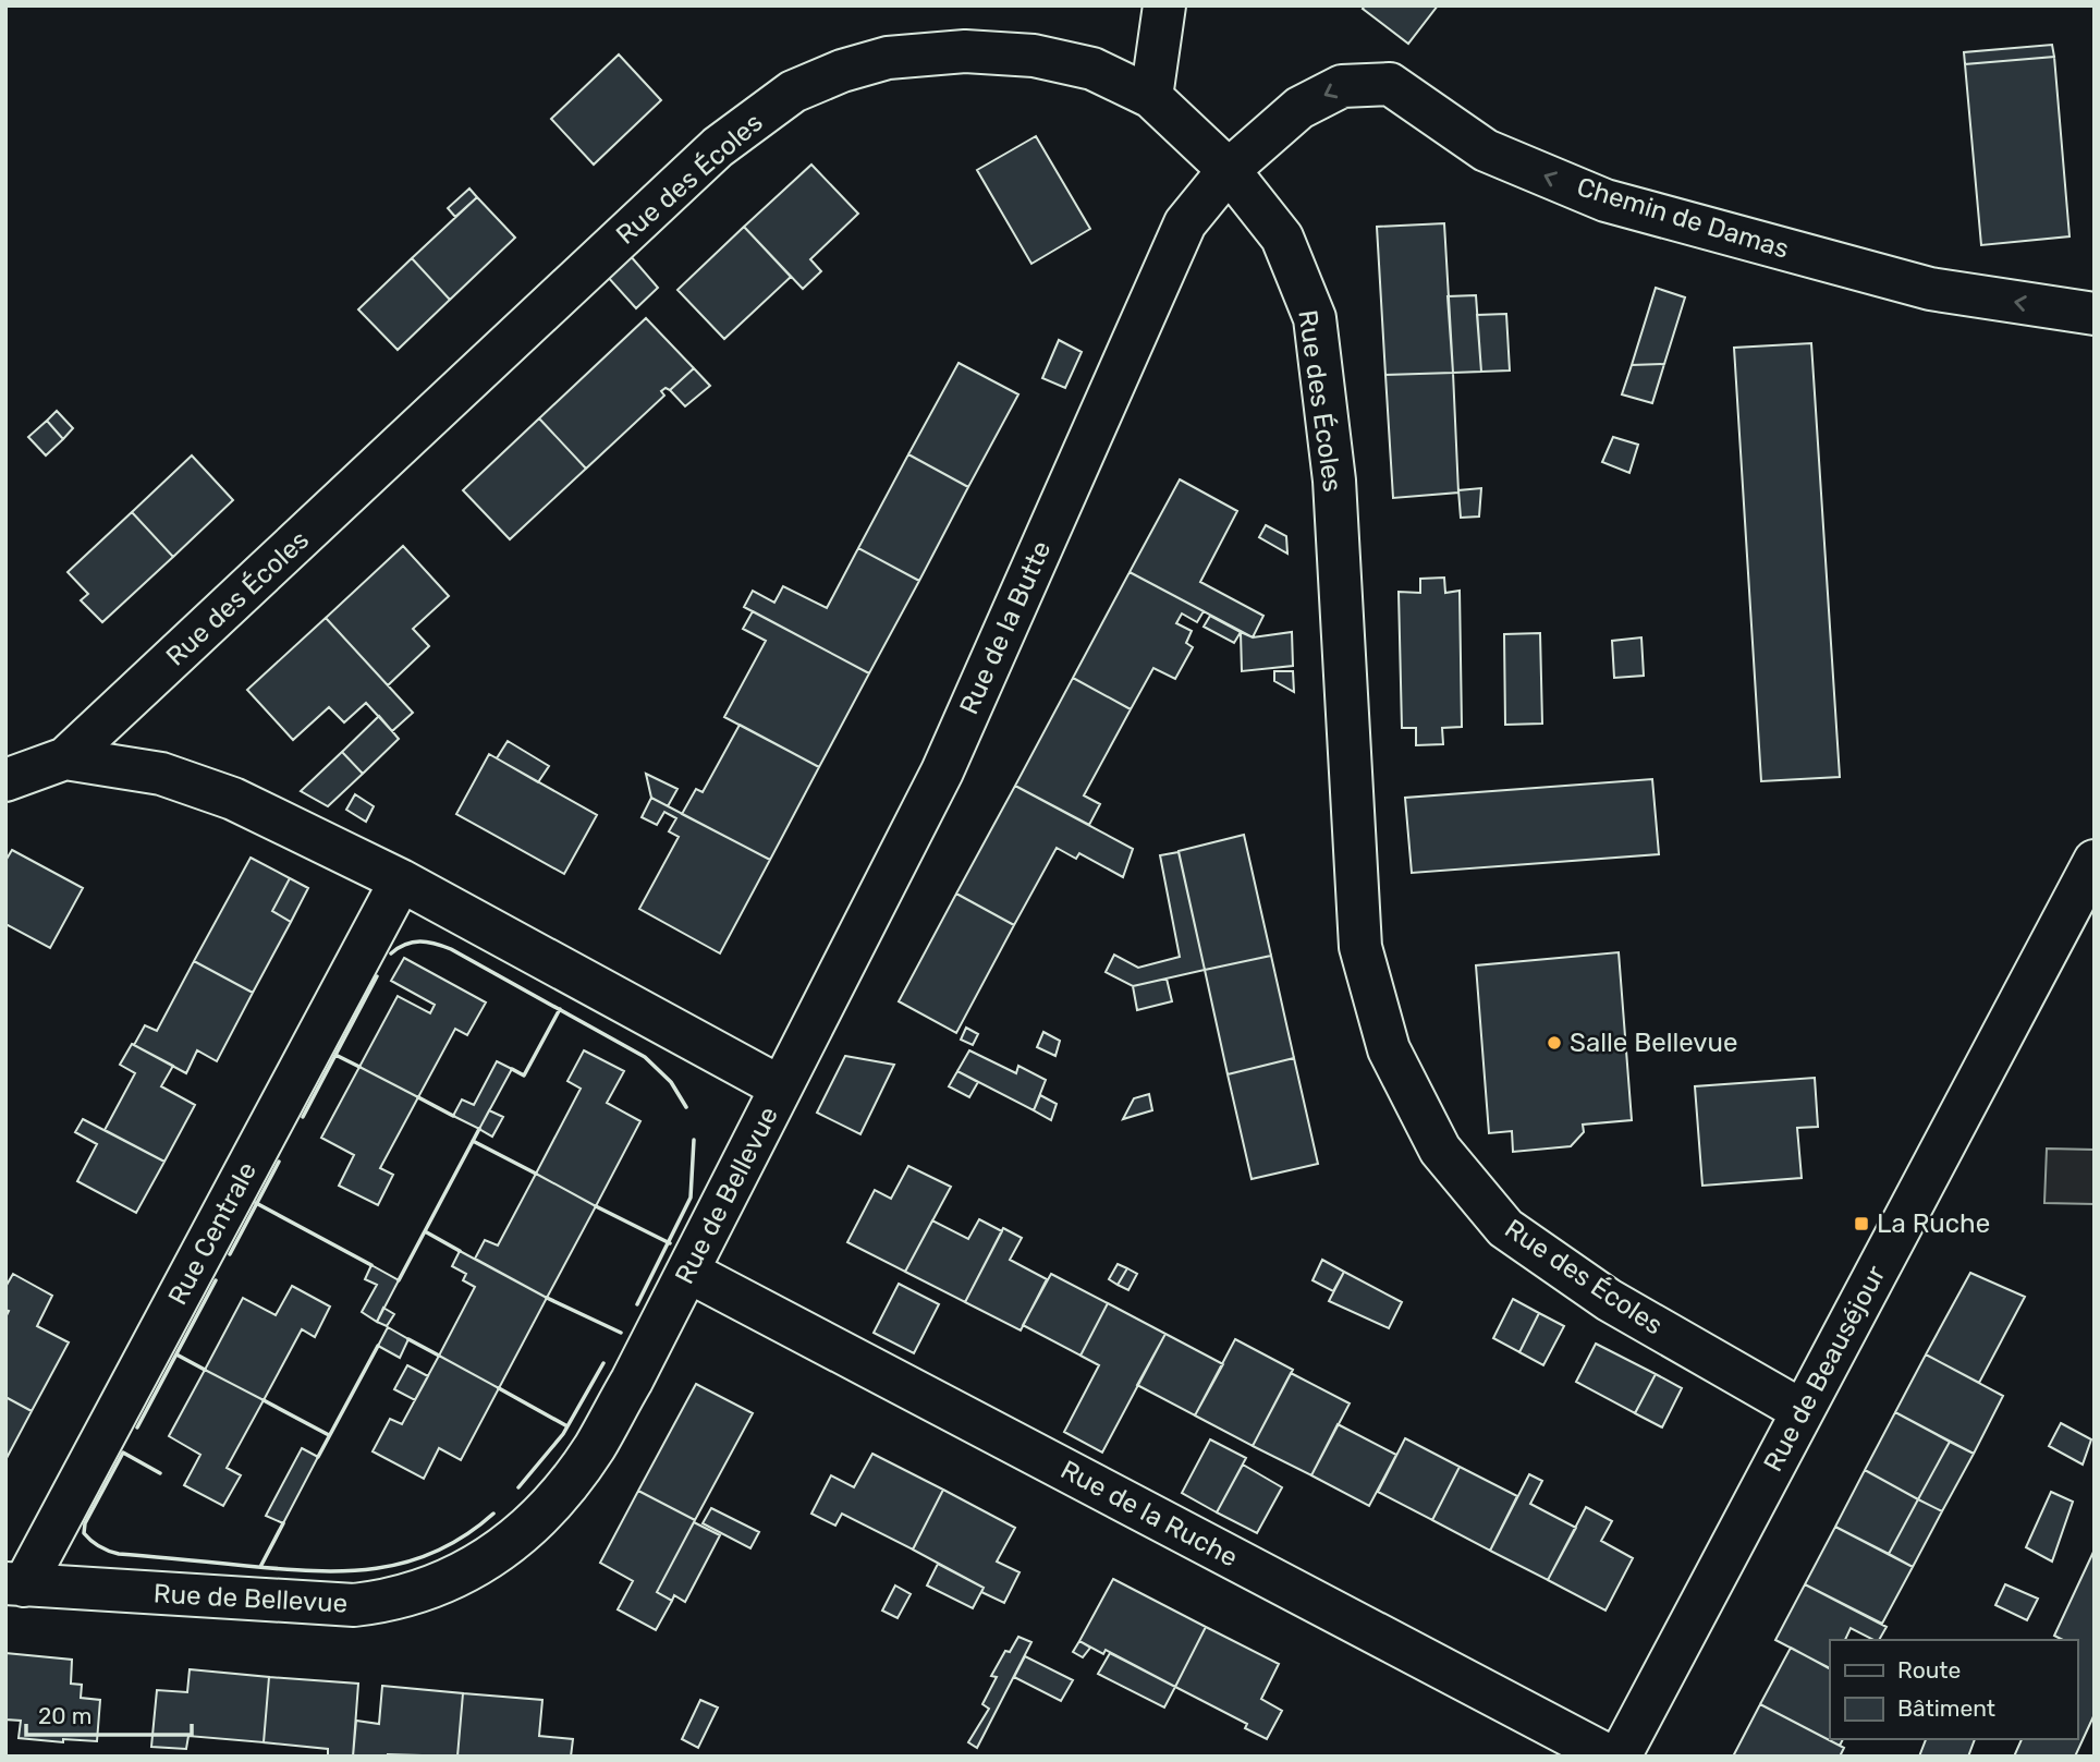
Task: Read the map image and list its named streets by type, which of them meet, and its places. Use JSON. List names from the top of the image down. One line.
{"streets":{"street":["Rue des Écoles","Chemin de Damas","Rue de la Butte","Rue de Bellevue","Rue Centrale","Rue de Beauséjour","Rue de la Ruche"]},"crossings":[["Rue des Écoles","Chemin de Damas"],["Rue des Écoles","Rue de la Butte"],["Rue des Écoles","Rue de Bellevue"],["Rue des Écoles","Rue de Beauséjour"],["Chemin de Damas","Rue de la Butte"],["Rue de la Butte","Rue de Bellevue"],["Rue de Bellevue","Rue Centrale"],["Rue de Bellevue","Rue de la Ruche"]],"one_way":["Chemin de Damas"],"places":{"other":["Salle Bellevue"],"transit":["La Ruche"]},"legend":["Route","Bâtiment"],"scale_bar":"20 m"}
